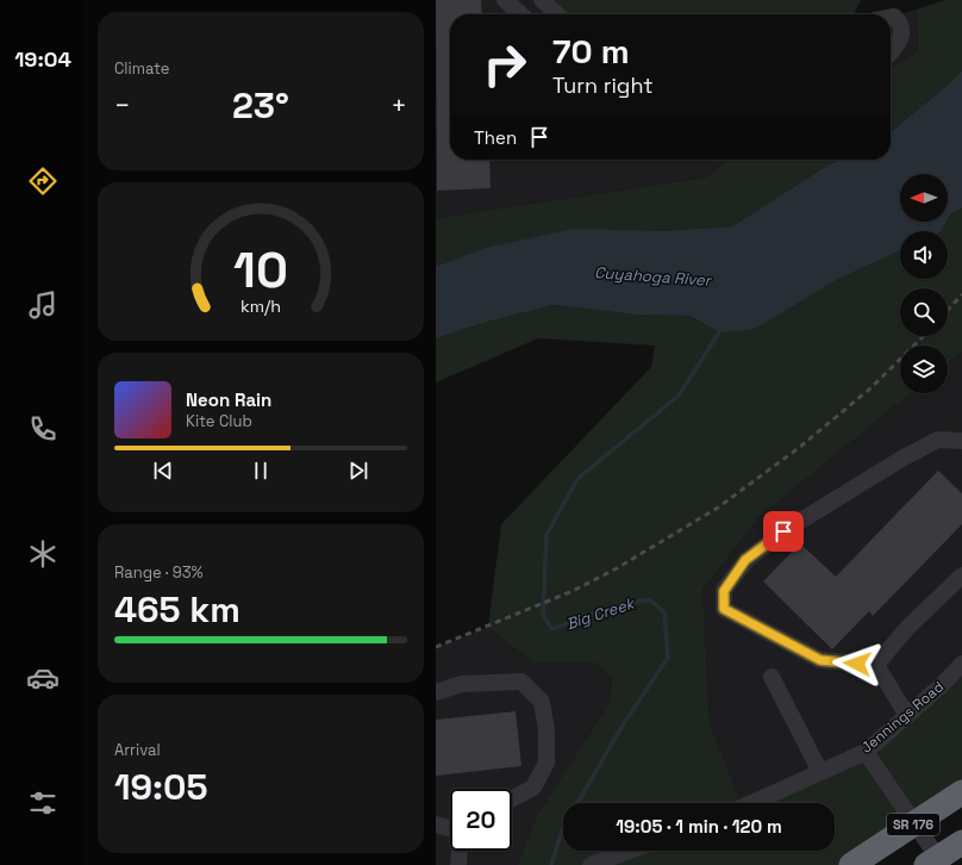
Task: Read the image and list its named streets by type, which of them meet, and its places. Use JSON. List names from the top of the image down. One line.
{"streets":{"highway":["SR 176"],"street":["Jennings Road"]},"water":["Cuyahoga River","Big Creek"],"north":"left","page":{"tabs":"19:04","tile":["Climate",["Range · 93%","465 km"],["Arrival","19:05"]],"turn":["70 m","Turn right"],"heat":["−","23°","+"],"then":"Then","song":["Neon Rain","Kite Club"],"limit":"20","trip":"19:05 · 1 min · 120 m","gauge":["10","km/h"]}}
